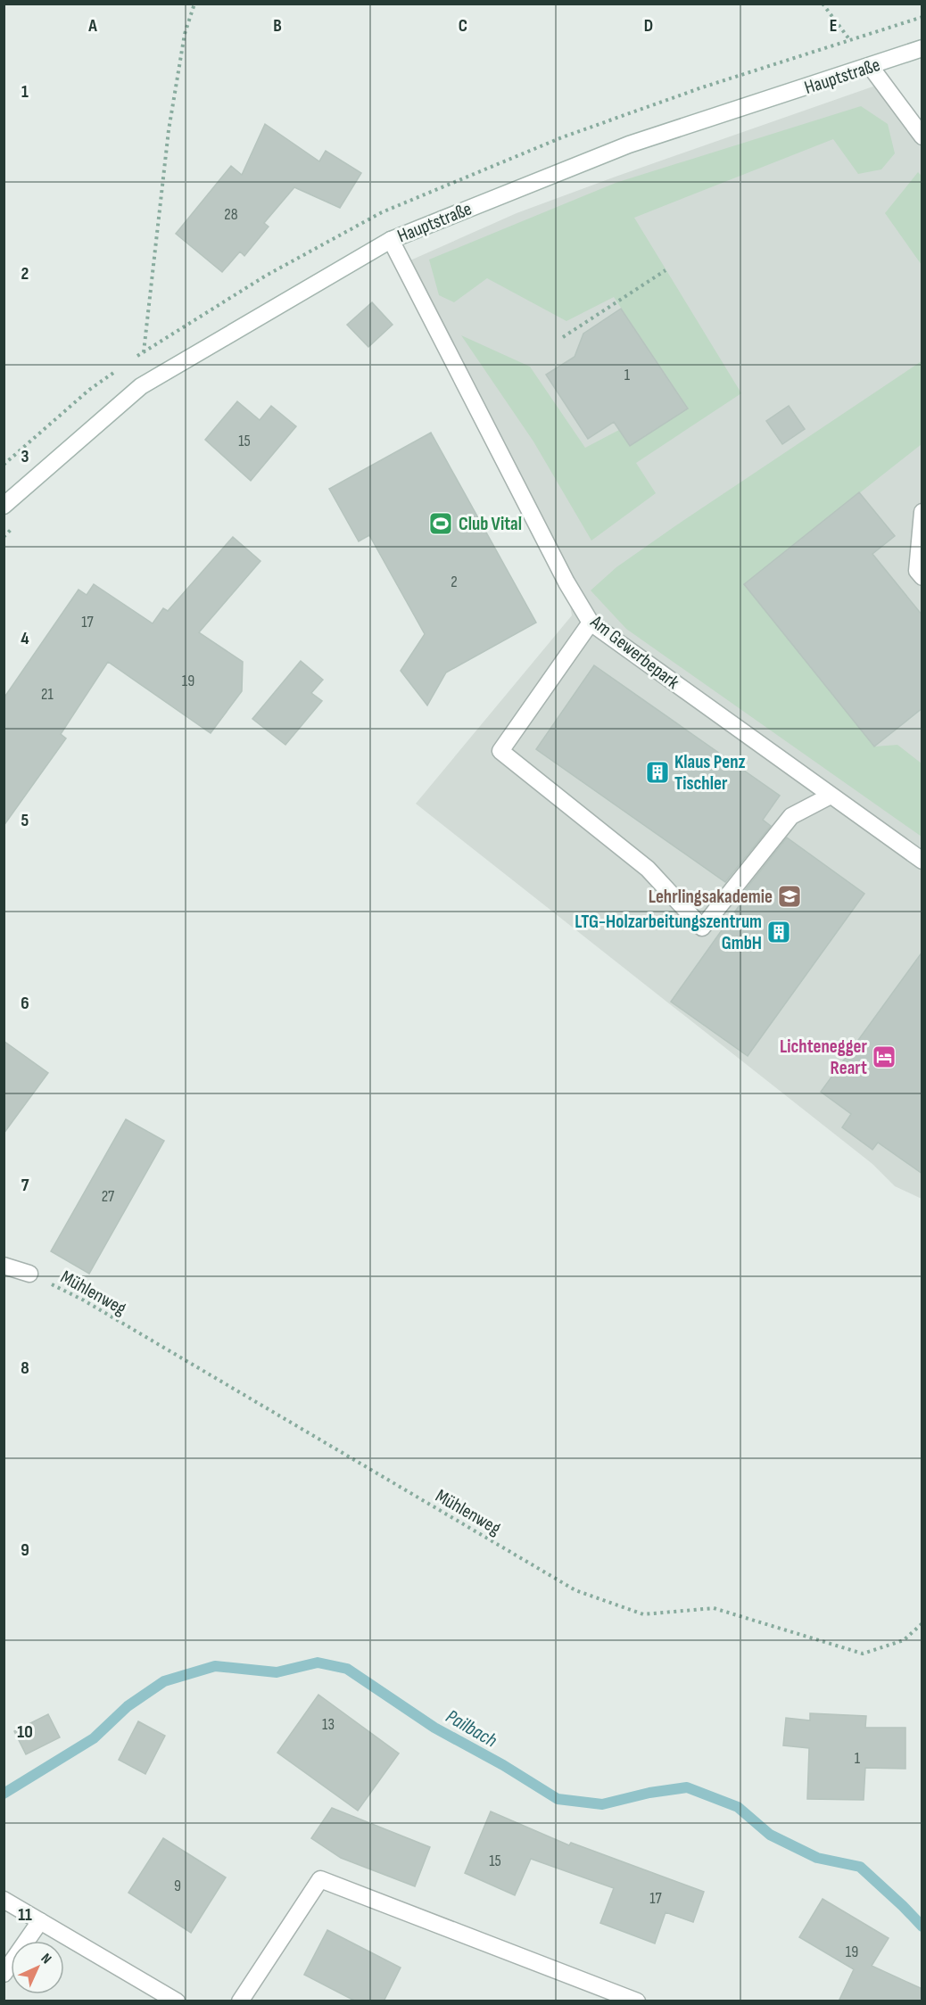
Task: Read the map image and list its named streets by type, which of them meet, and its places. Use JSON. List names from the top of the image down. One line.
{"streets":{"street":["Hauptstraße","Am Gewerbepark"],"path":["Mühlenweg"]},"crossings":[["Hauptstraße","Am Gewerbepark"]],"water":["Pailbach"],"places":{"sports":["Club Vital"],"building":["Klaus Penz Tischler","LTG-Holzarbeitungszentrum GmbH"],"school or university":["Lehrlingsakademie"],"hotel":["Lichtenegger Reart"]},"house_numbers":["28","1","15","2","17","19","21","27","13","1","15","9","17","19"],"north":"top right","grid":{"columns":["A","B","C","D","E"],"rows":["1","2","3","4","5","6","7","8","9","10","11"]}}
